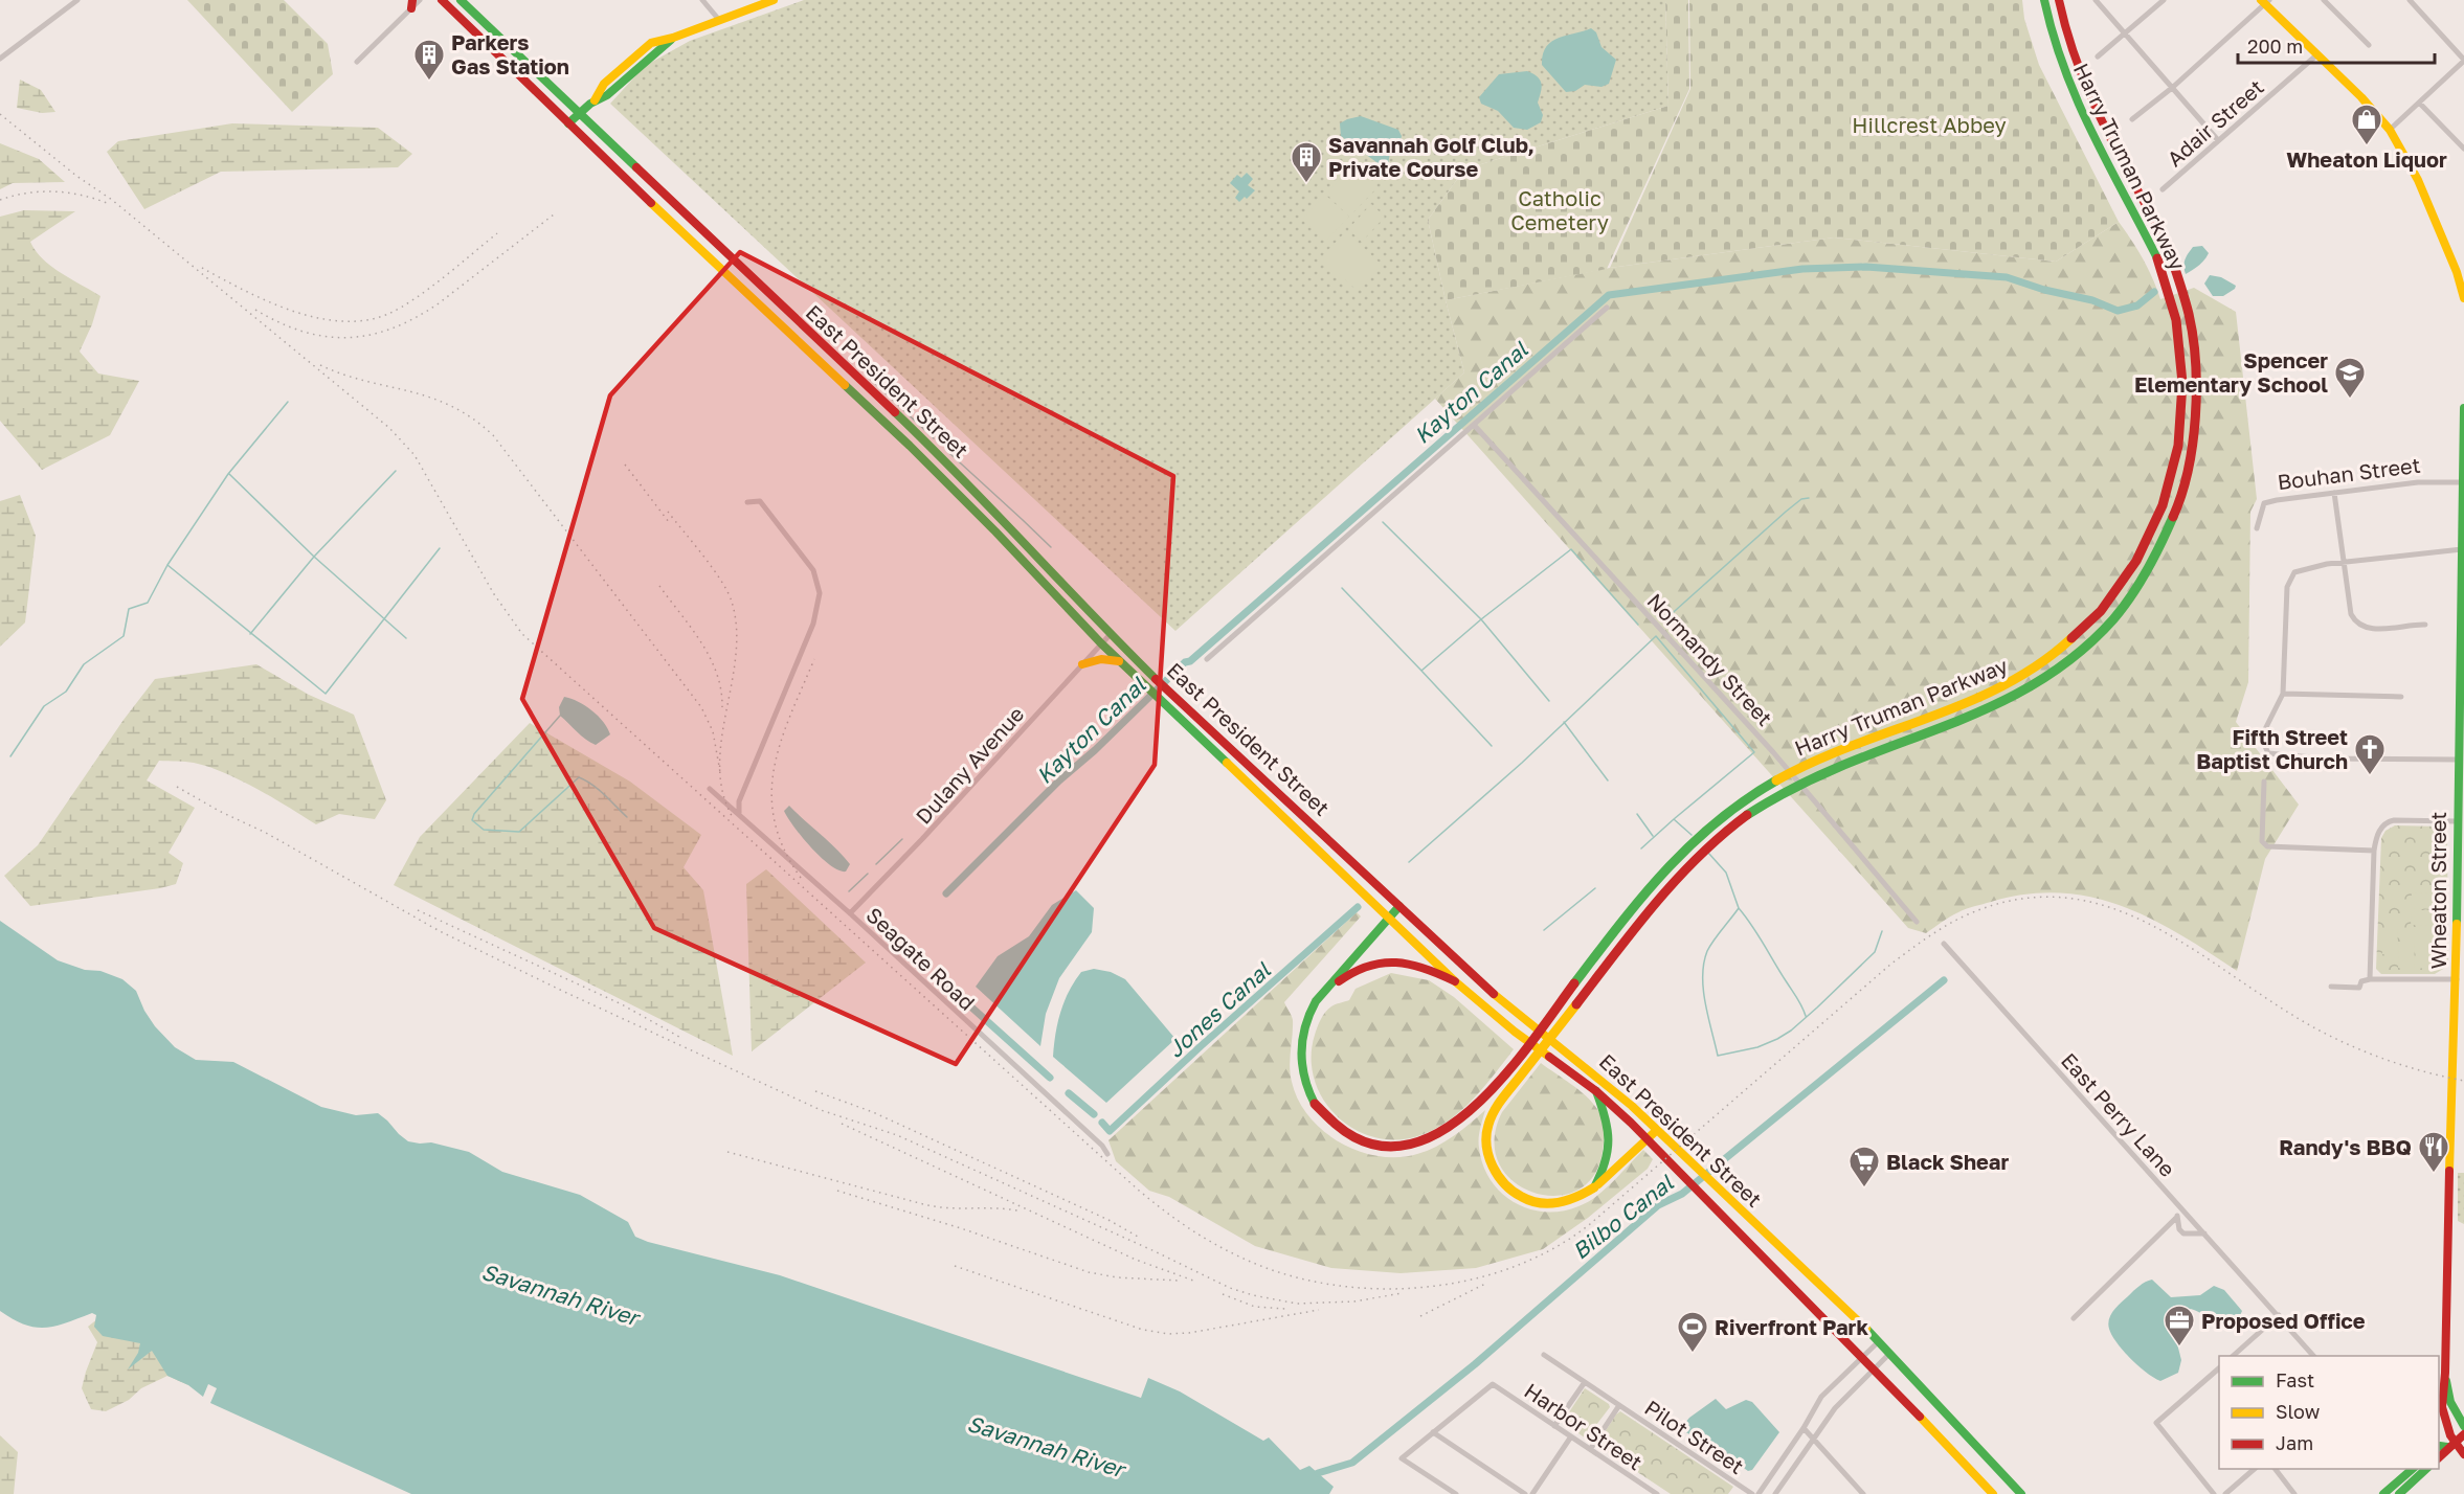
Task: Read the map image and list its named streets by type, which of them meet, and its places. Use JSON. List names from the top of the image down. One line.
{"streets":{"main road":["Harry Truman Parkway","East President Street","Wheaton Street"],"street":["Adair Street","Bouhan Street","Normandy Street","Dulany Avenue","Seagate Road","East Perry Lane","Harbor Street","Pilot Street"]},"crossings":[["Harry Truman Parkway","East President Street"],["East President Street","Dulany Avenue"],["Bouhan Street","Wheaton Street"],["Dulany Avenue","Seagate Road"]],"water":["Kayton Canal","Jones Canal","Bilbo Canal","Savannah River"],"parks":["Hillcrest Abbey","Catholic Cemetery"],"places":{"building":["Parkers Gas Station","Savannah Golf Club, Private Course"],"shop":["Wheaton Liquor"],"school or university":["Spencer Elementary School"],"church":["Fifth Street Baptist Church"],"restaurant":["Randy's BBQ"],"supermarket":["Black Shear"],"office":["Proposed Office"],"sports":["Riverfront Park"]},"legend":["Fast","Slow","Jam"],"scale_bar":"200 m"}
